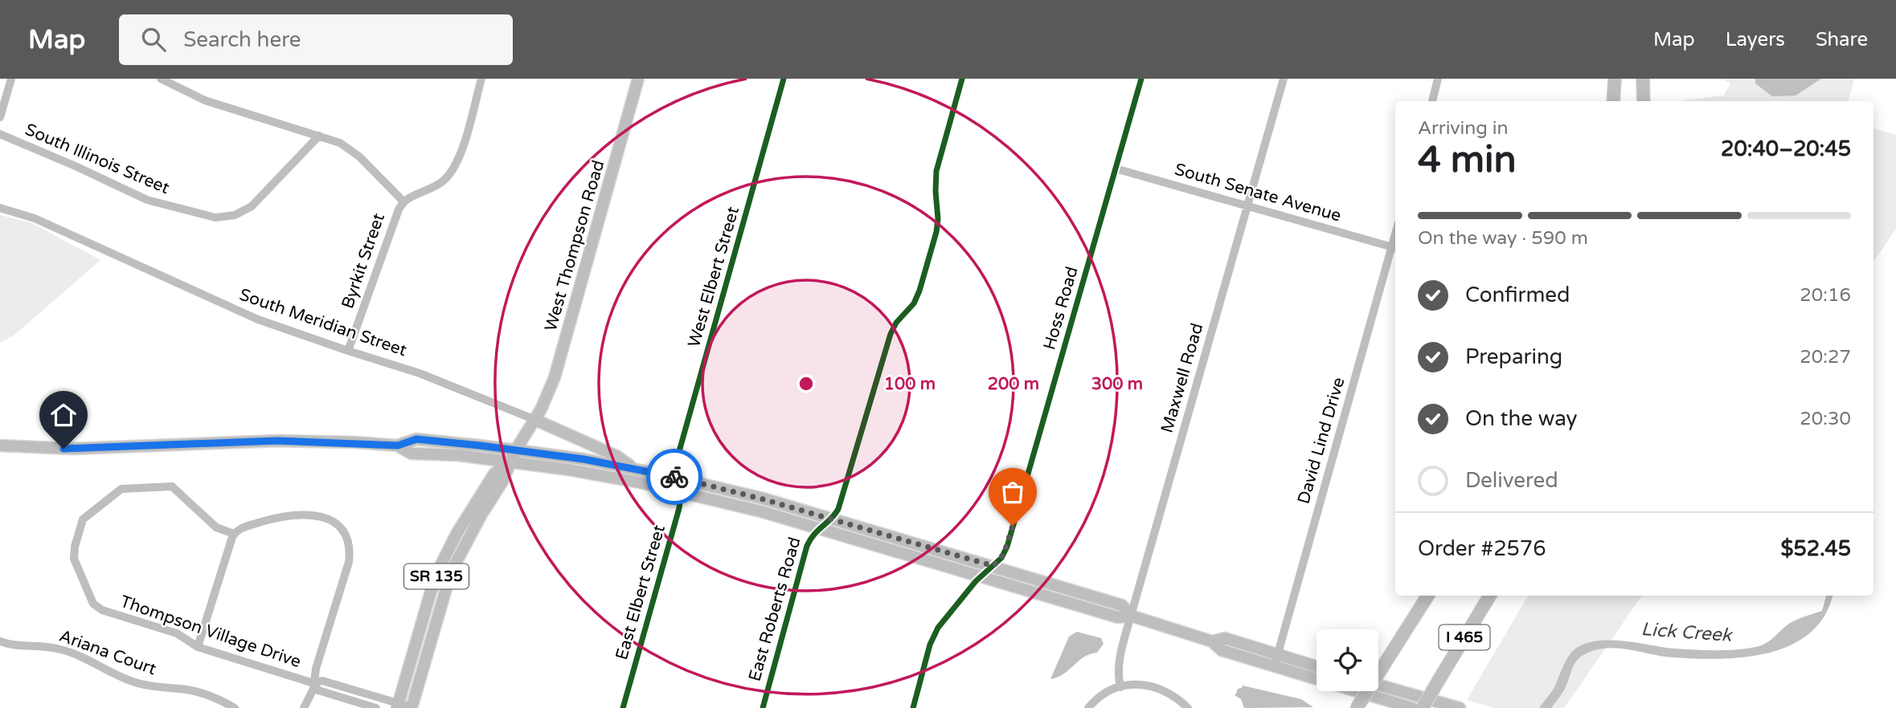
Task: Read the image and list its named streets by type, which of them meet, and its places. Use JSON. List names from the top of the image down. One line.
{"streets":{"highway":["I 465"],"main road":["West Thompson Road","South Meridian Street","SR 135"],"street":["South Illinois Street","South Senate Avenue","Byrkit Street","West Elbert Street","Hoss Road","Maxwell Road","David Lind Drive","East Elbert Street","East Roberts Road","Thompson Village Drive","Ariana Court"]},"crossings":[["South Senate Avenue","Hoss Road"],["South Senate Avenue","Maxwell Road"],["South Senate Avenue","David Lind Drive"],["West Thompson Road","South Meridian Street"],["West Thompson Road","SR 135"],["Byrkit Street","South Meridian Street"],["West Elbert Street","South Meridian Street"],["West Elbert Street","East Elbert Street"],["Hoss Road","South Meridian Street"],["South Meridian Street","Maxwell Road"],["South Meridian Street","David Lind Drive"],["South Meridian Street","SR 135"],["South Meridian Street","East Elbert Street"],["South Meridian Street","East Roberts Road"],["SR 135","Thompson Village Drive"]],"water":["Lick Creek"],"page":{"header":"Map","search":"Search here","nav":["Map","Layers","Share"],"heading":["4 min","Arriving in","20:40–20:45"],"panel":["Order #2576","$52.45"],"bar":"On the way · 590 m","list":[["Confirmed","20:16"],["Preparing","20:27"],["On the way","20:30"],"Delivered"]},"rings":["100 m","200 m","300 m"]}
